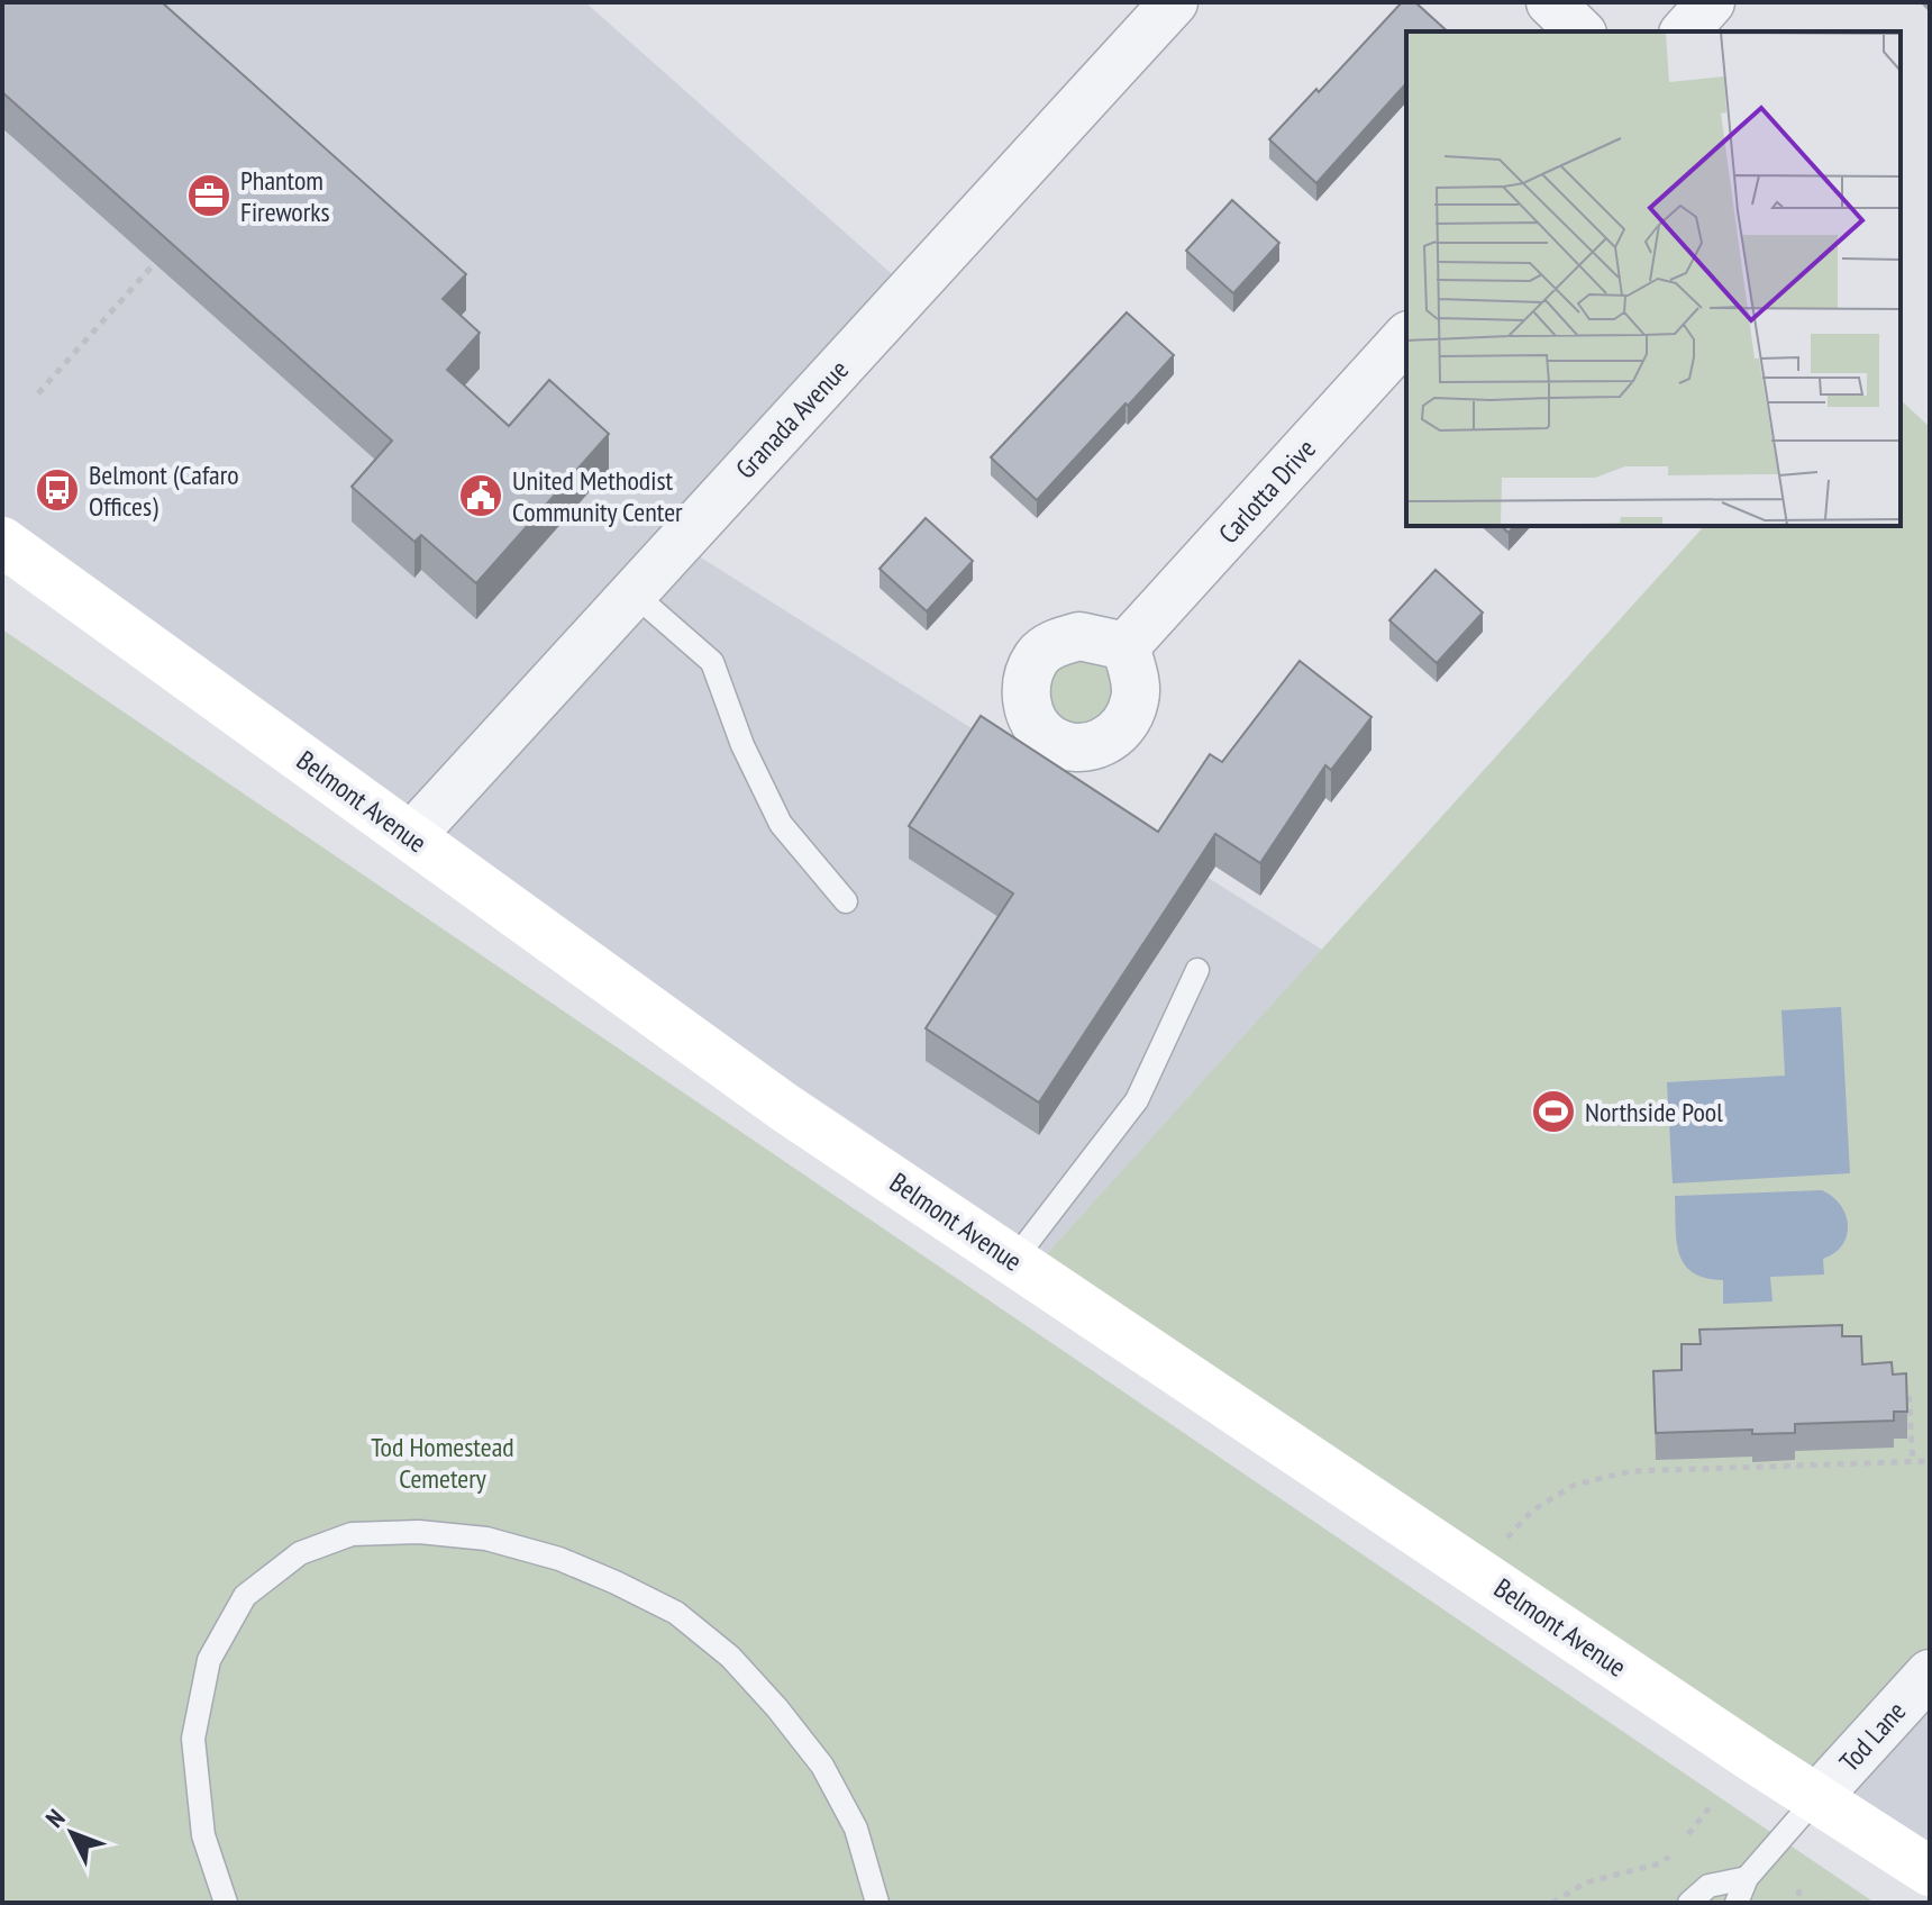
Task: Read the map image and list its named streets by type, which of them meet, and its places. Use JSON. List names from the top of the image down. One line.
{"streets":{"main road":["Belmont Avenue"],"street":["Granada Avenue","Carlotta Drive","Tod Lane"]},"crossings":[["Granada Avenue","Belmont Avenue"],["Belmont Avenue","Tod Lane"]],"parks":["Tod Homestead Cemetery"],"places":{"office":["Phantom Fireworks"],"bus stop":["Belmont (Cafaro Offices)"],"public building":["United Methodist Community Center"],"sports":["Northside Pool"]},"north":"top left"}
